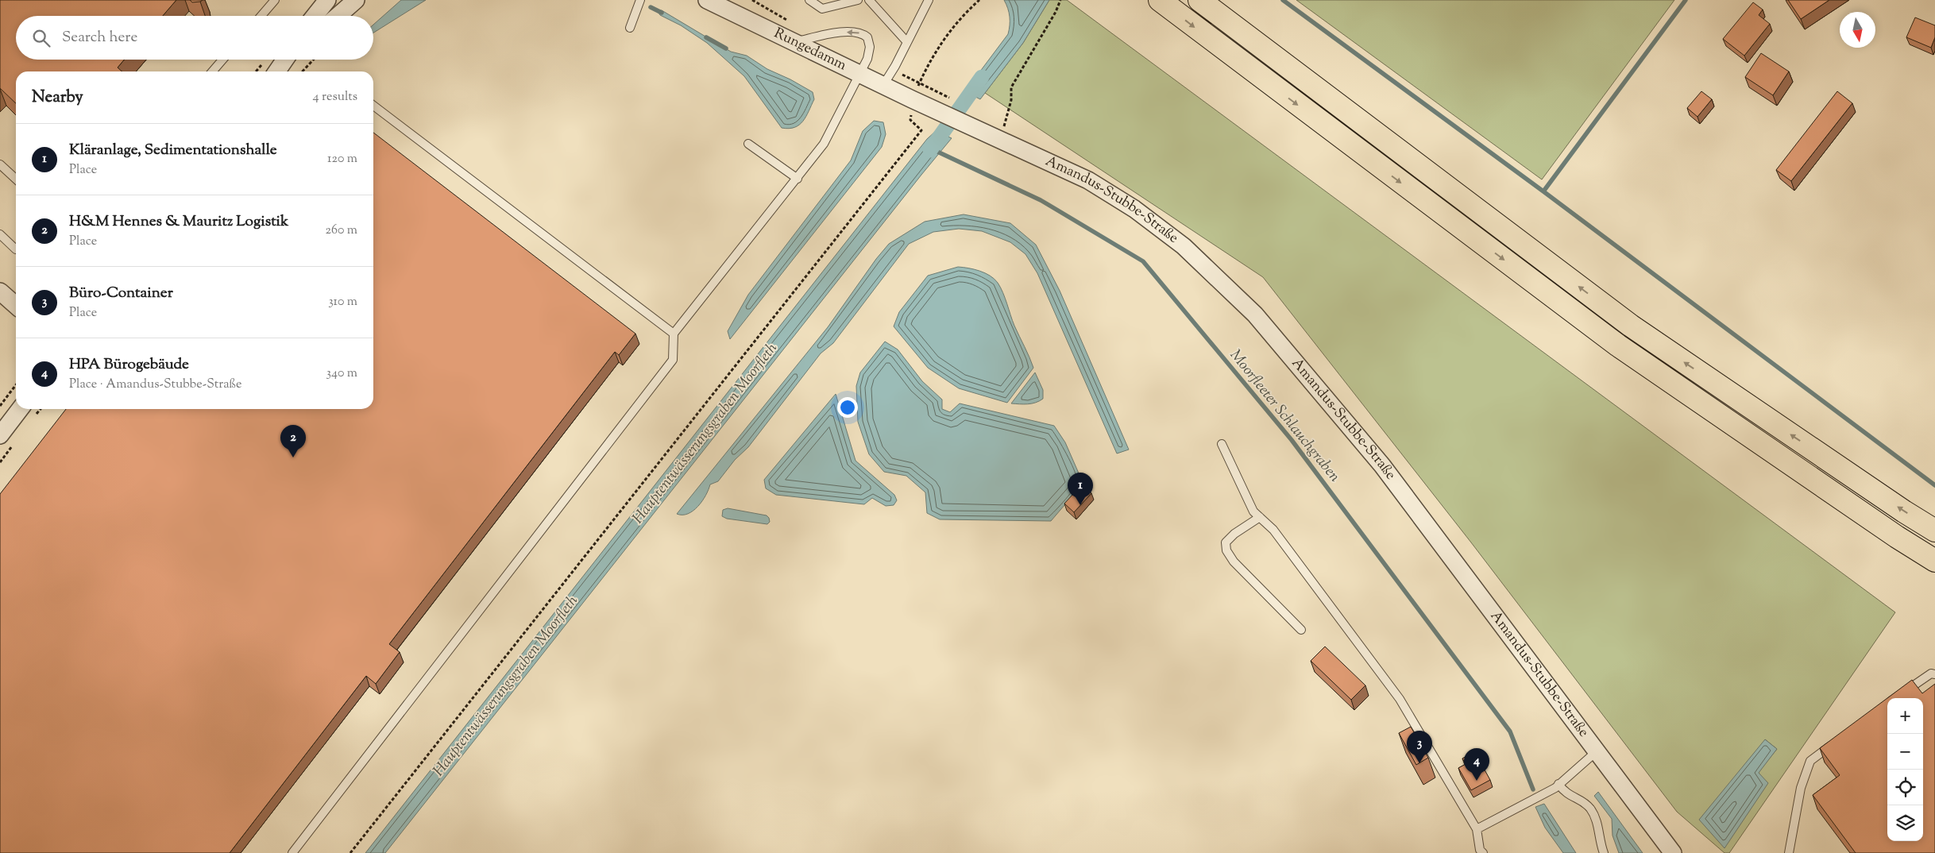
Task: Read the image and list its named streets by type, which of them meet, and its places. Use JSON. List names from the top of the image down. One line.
{"streets":{"street":["Rungedamm","Amandus-Stubbe-Straße"]},"crossings":[["Rungedamm","Amandus-Stubbe-Straße"]],"water":["Moorfleeter Schlauchgraben","Hauptentwässerungsgraben Moorfleth"],"north":"bottom","page":{"search":"Search here","heading":["Nearby","4 results"],"list":[{"mark":"1","name":"Kläranlage, Sedimentationshalle","note":"Place","value":"120 m"},{"mark":"2","name":"H&M Hennes & Mauritz Logistik","note":"Place","value":"260 m"},{"mark":"3","name":"Büro-Container","note":"Place","value":"310 m"},{"mark":"4","name":"HPA Bürogebäude","note":"Place · Amandus-Stubbe-Straße","value":"340 m"}],"pins":["2","1","3","4"],"map_buttons":["+","−"]}}
